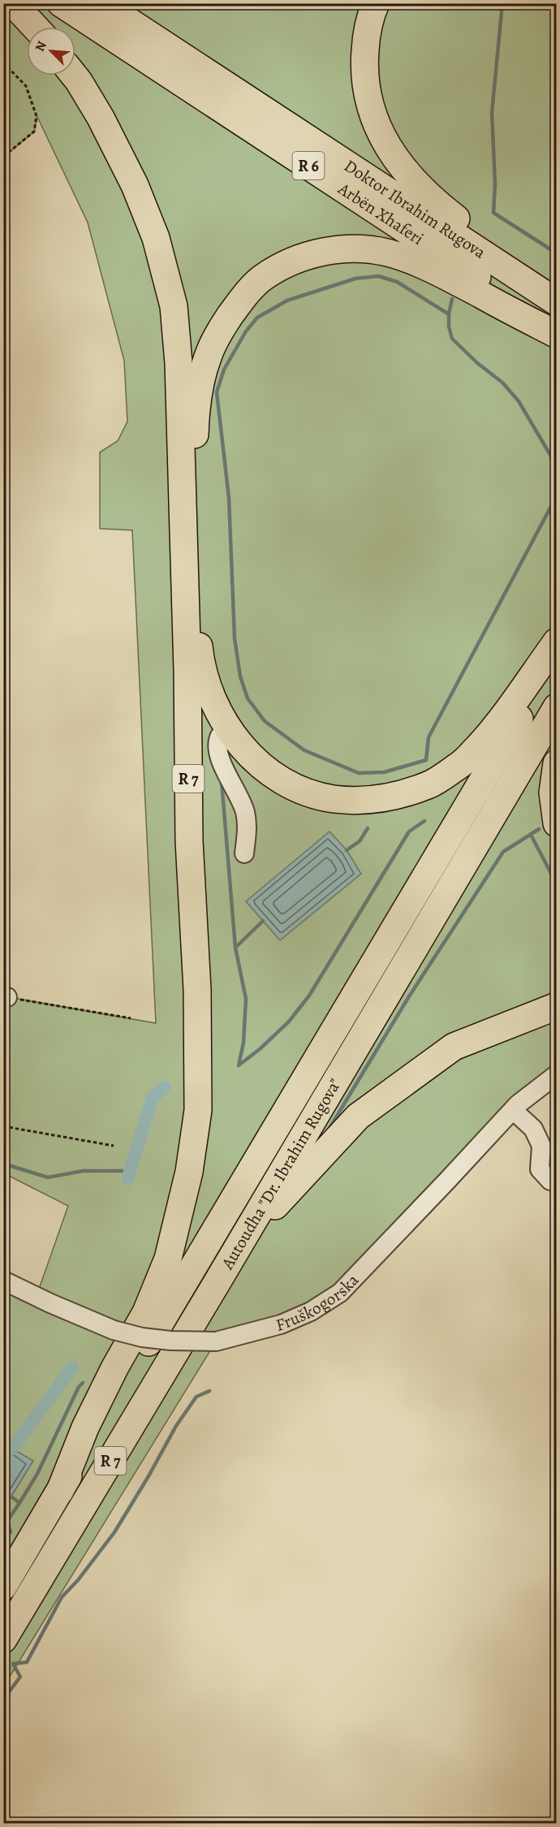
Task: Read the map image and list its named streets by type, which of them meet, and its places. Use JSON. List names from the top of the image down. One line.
{"streets":{"highway":["R 6","Doktor Ibrahim Rugova","Arbën Xhaferi","R 7","Autoudha \"Dr. Ibrahim Rugova\""],"street":["Fruškogorska"]},"north":"top left"}
